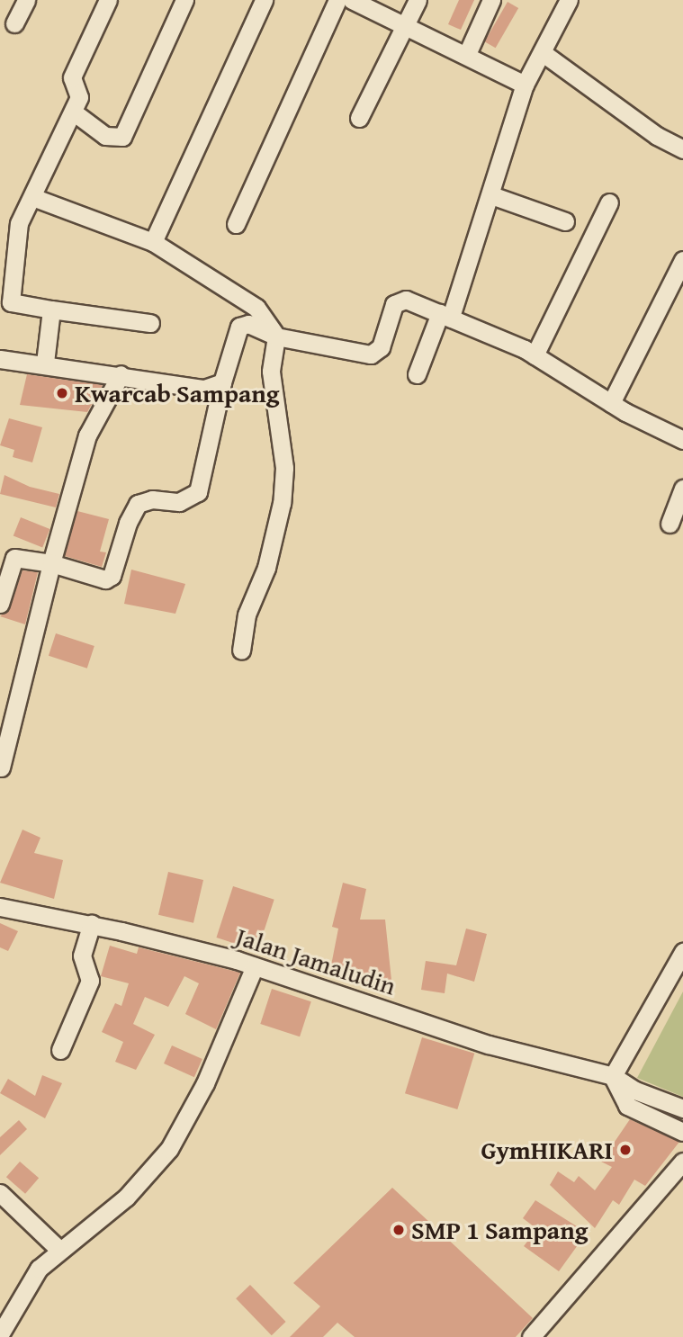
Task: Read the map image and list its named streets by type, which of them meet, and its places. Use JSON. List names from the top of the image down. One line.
{"streets":{"street":["Jalan Jamaludin"]},"places":["Kwarcab Sampang","GymHIKARI","SMP 1 Sampang"]}
